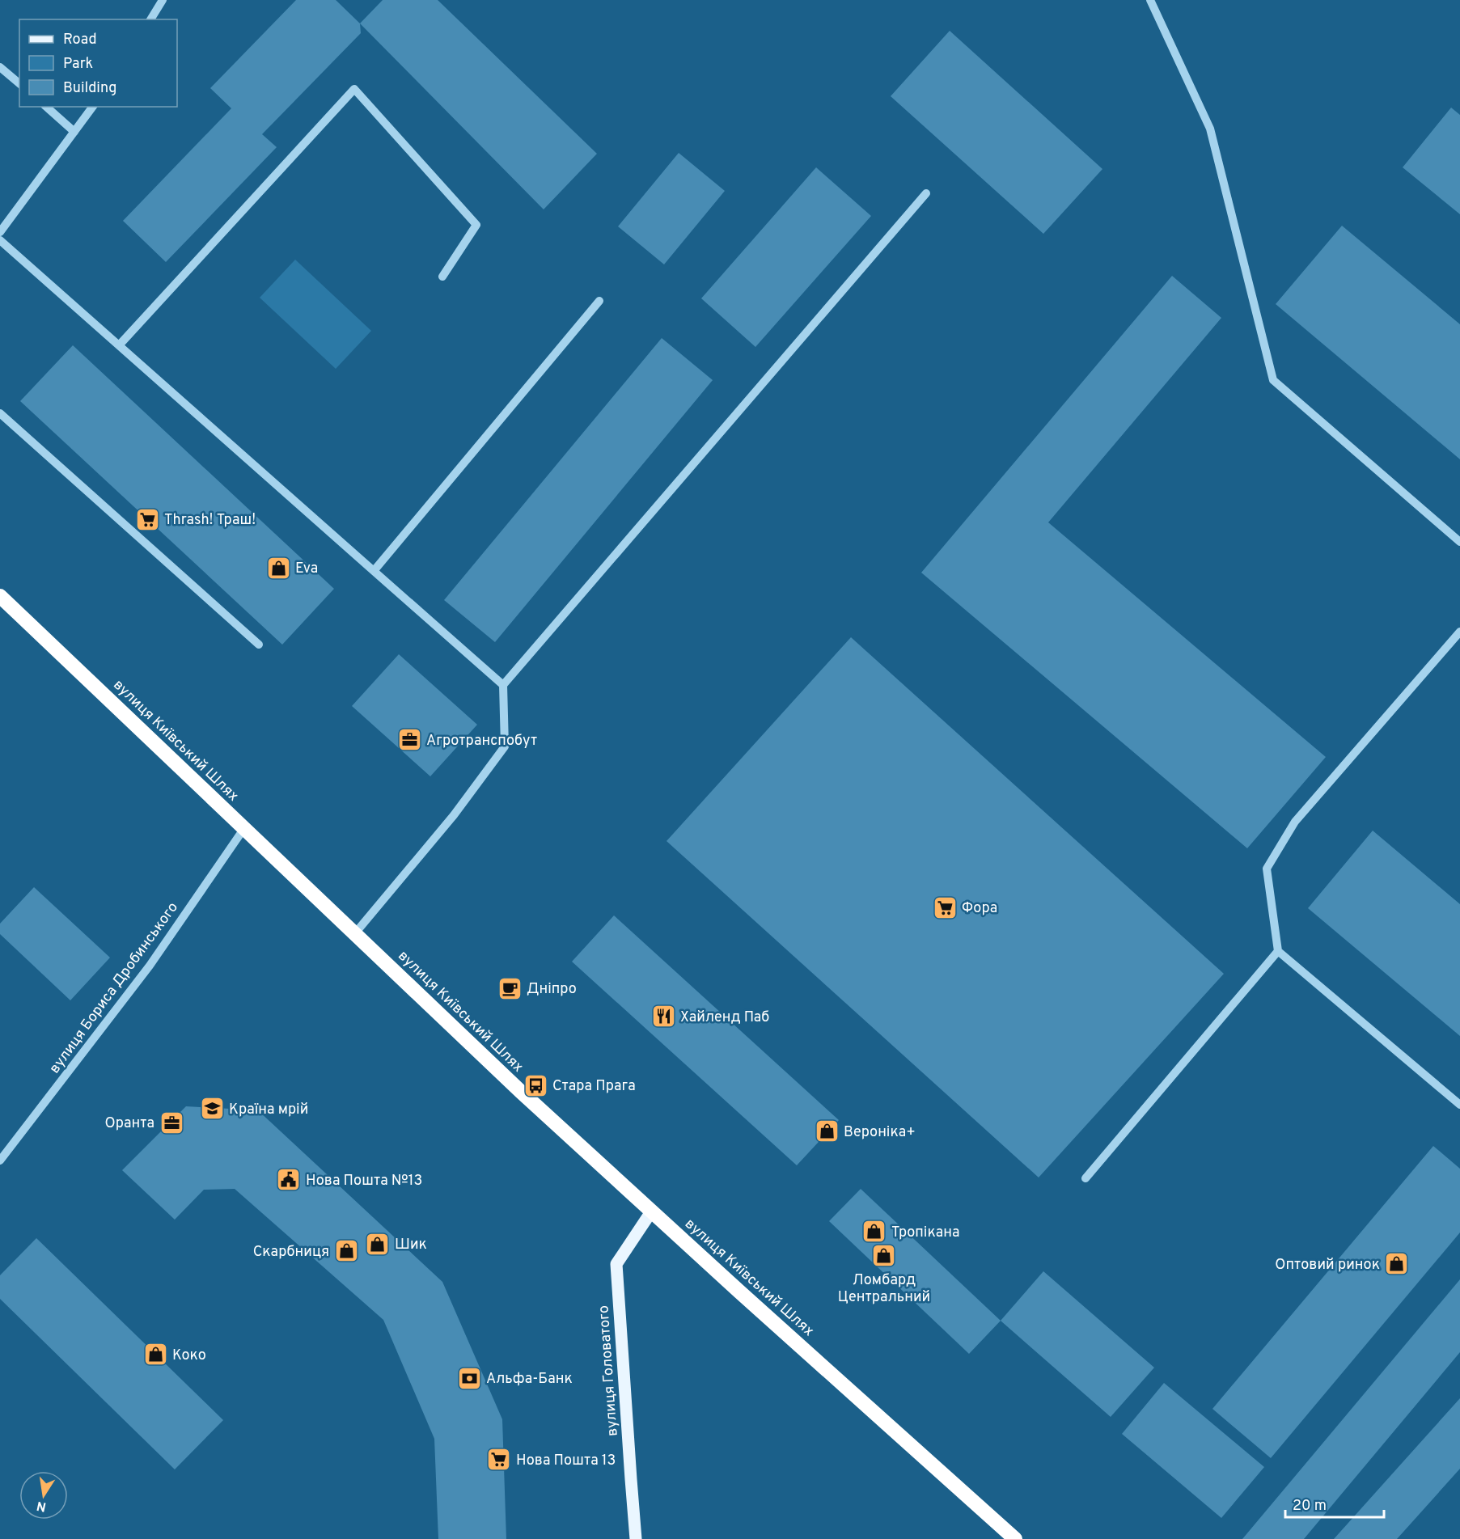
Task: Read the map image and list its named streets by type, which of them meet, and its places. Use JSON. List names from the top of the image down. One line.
{"streets":{"highway":["вулиця Київський Шлях"],"main road":["вулиця Головатого"],"street":["вулиця Бориса Дробинського"]},"crossings":[["вулиця Київський Шлях","вулиця Бориса Дробинського"],["вулиця Київський Шлях","вулиця Головатого"]],"places":{"supermarket":["Thrash! Траш!","Фора","Нова Пошта 13"],"shop":["Eva","Вероніка+","Тропікана","Шик","Скарбниця","Ломбард Центральний","Оптовий ринок","Коко"],"office":["Агротранспобут","Оранта"],"cafe":["Дніпро"],"restaurant":["Хайленд Паб"],"bus stop":["Стара Прага"],"school or university":["Країна мрій"],"public building":["Нова Пошта №13"],"bank":["Альфа-Банк"]},"legend":["Road","Park","Building"],"scale_bar":"20 m","north":"bottom"}
